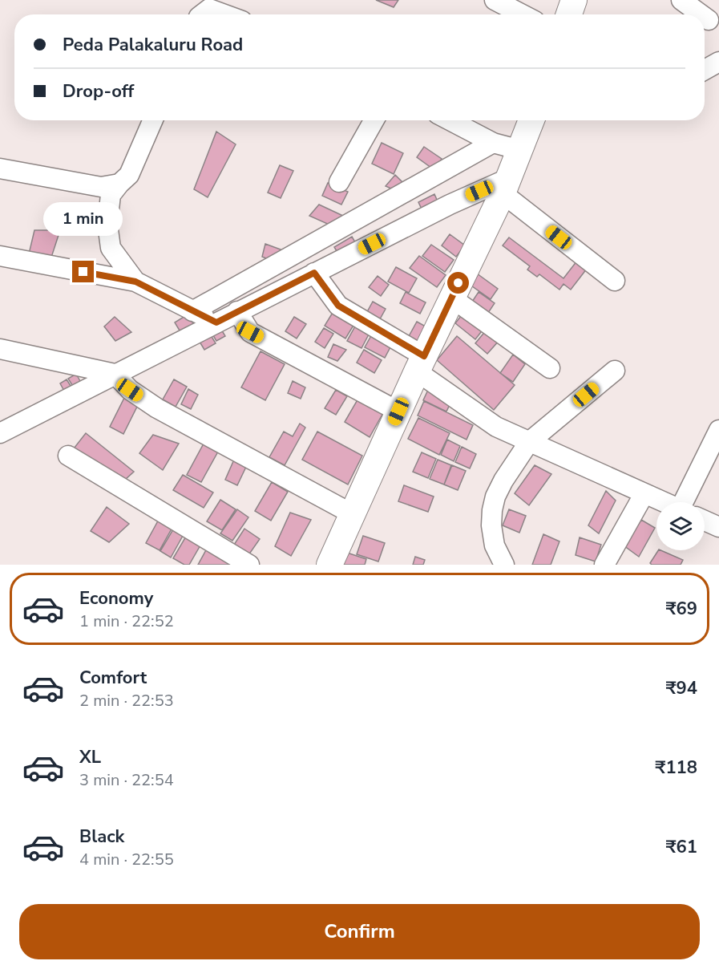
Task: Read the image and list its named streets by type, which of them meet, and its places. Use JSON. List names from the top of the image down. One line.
{"page":{"banner":["Peda Palakaluru Road","Drop-off"],"bubble":"1 min","list":[{"name":"Economy","note":"1 min · 22:52","value":"₹69"},{"name":"Comfort","note":"2 min · 22:53","value":"₹94"},{"name":"XL","note":"3 min · 22:54","value":"₹118"},{"name":"Black","note":"4 min · 22:55","value":"₹61"}],"buttons":"Confirm"}}
